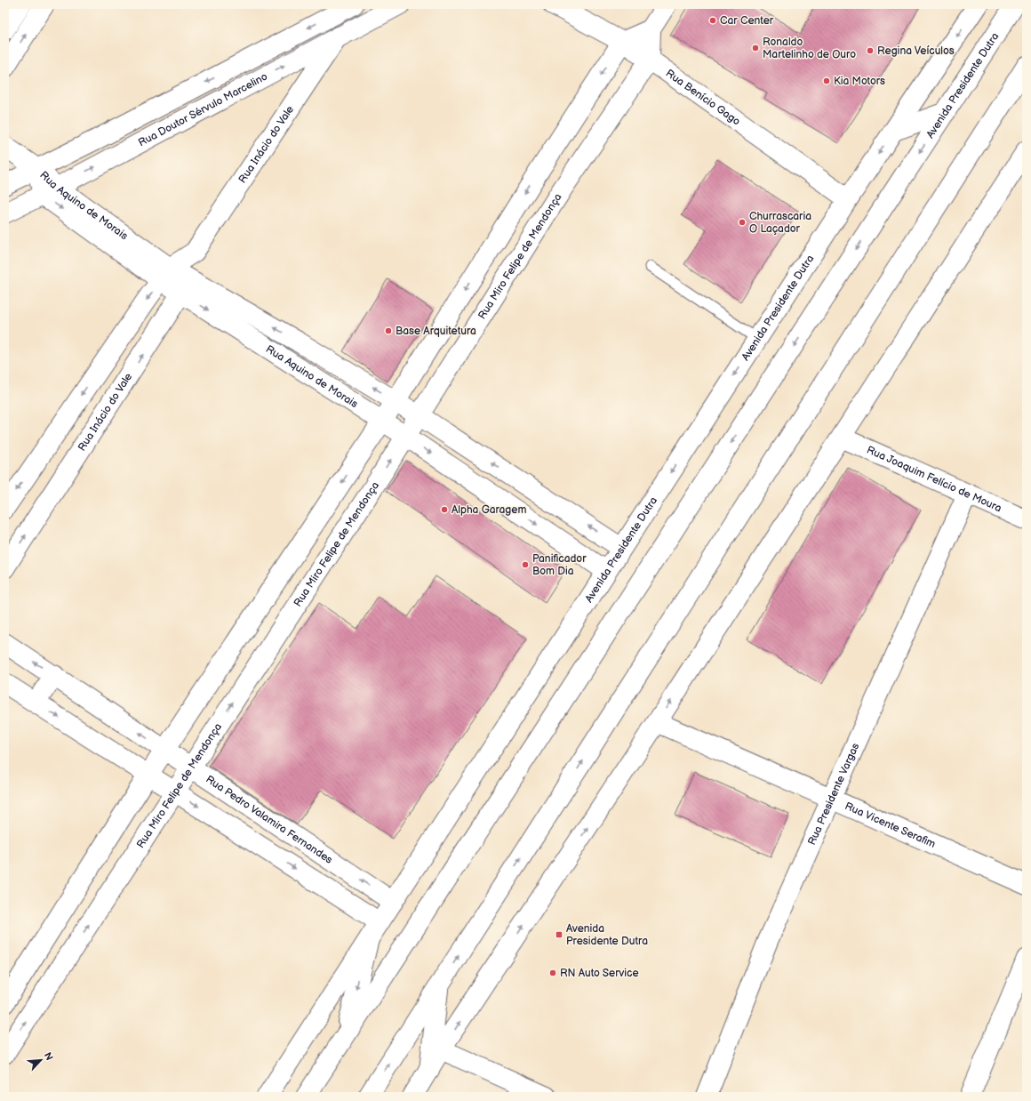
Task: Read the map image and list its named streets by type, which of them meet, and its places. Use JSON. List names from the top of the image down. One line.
{"streets":{"street":["Avenida Presidente Dutra","Rua Benício Gago","Rua Doutor Sérvulo Marcelino","Rua Inácio do Vale","Rua Aquino de Morais","Rua Miro Felipe de Mendonça","Rua Joaquim Felício de Moura","Rua Presidente Vargas","Rua Pedro Valamira Fernandes","Rua Vicente Serafim"]},"crossings":[["Avenida Presidente Dutra","Rua Benício Gago"],["Avenida Presidente Dutra","Rua Aquino de Morais"],["Avenida Presidente Dutra","Rua Pedro Valamira Fernandes"],["Rua Benício Gago","Rua Miro Felipe de Mendonça"],["Rua Doutor Sérvulo Marcelino","Rua Inácio do Vale"],["Rua Doutor Sérvulo Marcelino","Rua Aquino de Morais"],["Rua Inácio do Vale","Rua Aquino de Morais"],["Rua Aquino de Morais","Rua Miro Felipe de Mendonça"],["Rua Miro Felipe de Mendonça","Rua Pedro Valamira Fernandes"],["Rua Joaquim Felício de Moura","Rua Presidente Vargas"],["Rua Presidente Vargas","Rua Vicente Serafim"]],"places":{"other":["Car Center","Ronaldo Martelinho de Ouro","Regina Veículos","Kia Motors","Churrascaria O Laçador","Base Arquitetura","Alpha Garagem","Panificador Bom Dia","RN Auto Service"],"transit":["Avenida Presidente Dutra"]},"north":"top right"}
